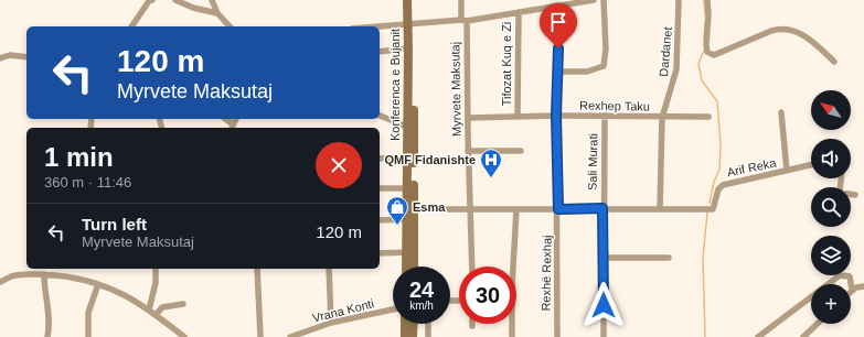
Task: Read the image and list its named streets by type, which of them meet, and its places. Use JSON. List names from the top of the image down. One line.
{"streets":{"main road":["Konferenca e Bujanit"],"street":["Dardanet","Tifozat Kuq e Zi","Myrvete Maksutaj","Rexhep Taku","Sali Murati","Arif Reka","Rexhë Rexhaj","Vrana Konti"]},"crossings":[["Dardanet","Rexhep Taku"],["Dardanet","Arif Reka"],["Tifozat Kuq e Zi","Rexhep Taku"],["Myrvete Maksutaj","Rexhep Taku"],["Rexhep Taku","Sali Murati"],["Rexhep Taku","Rexhë Rexhaj"]],"places":{"hospital":["QMF Fidanishte"],"shop":["Esma"]},"north":"top left","page":{"turn":["120 m","Myrvete Maksutaj"],"map_buttons":"+","heading":["1 min","360 m · 11:46"],"list":[{"name":"Turn left","note":"Myrvete Maksutaj","value":"120 m"}],"speed":"24 km/h","limit":"30"}}
